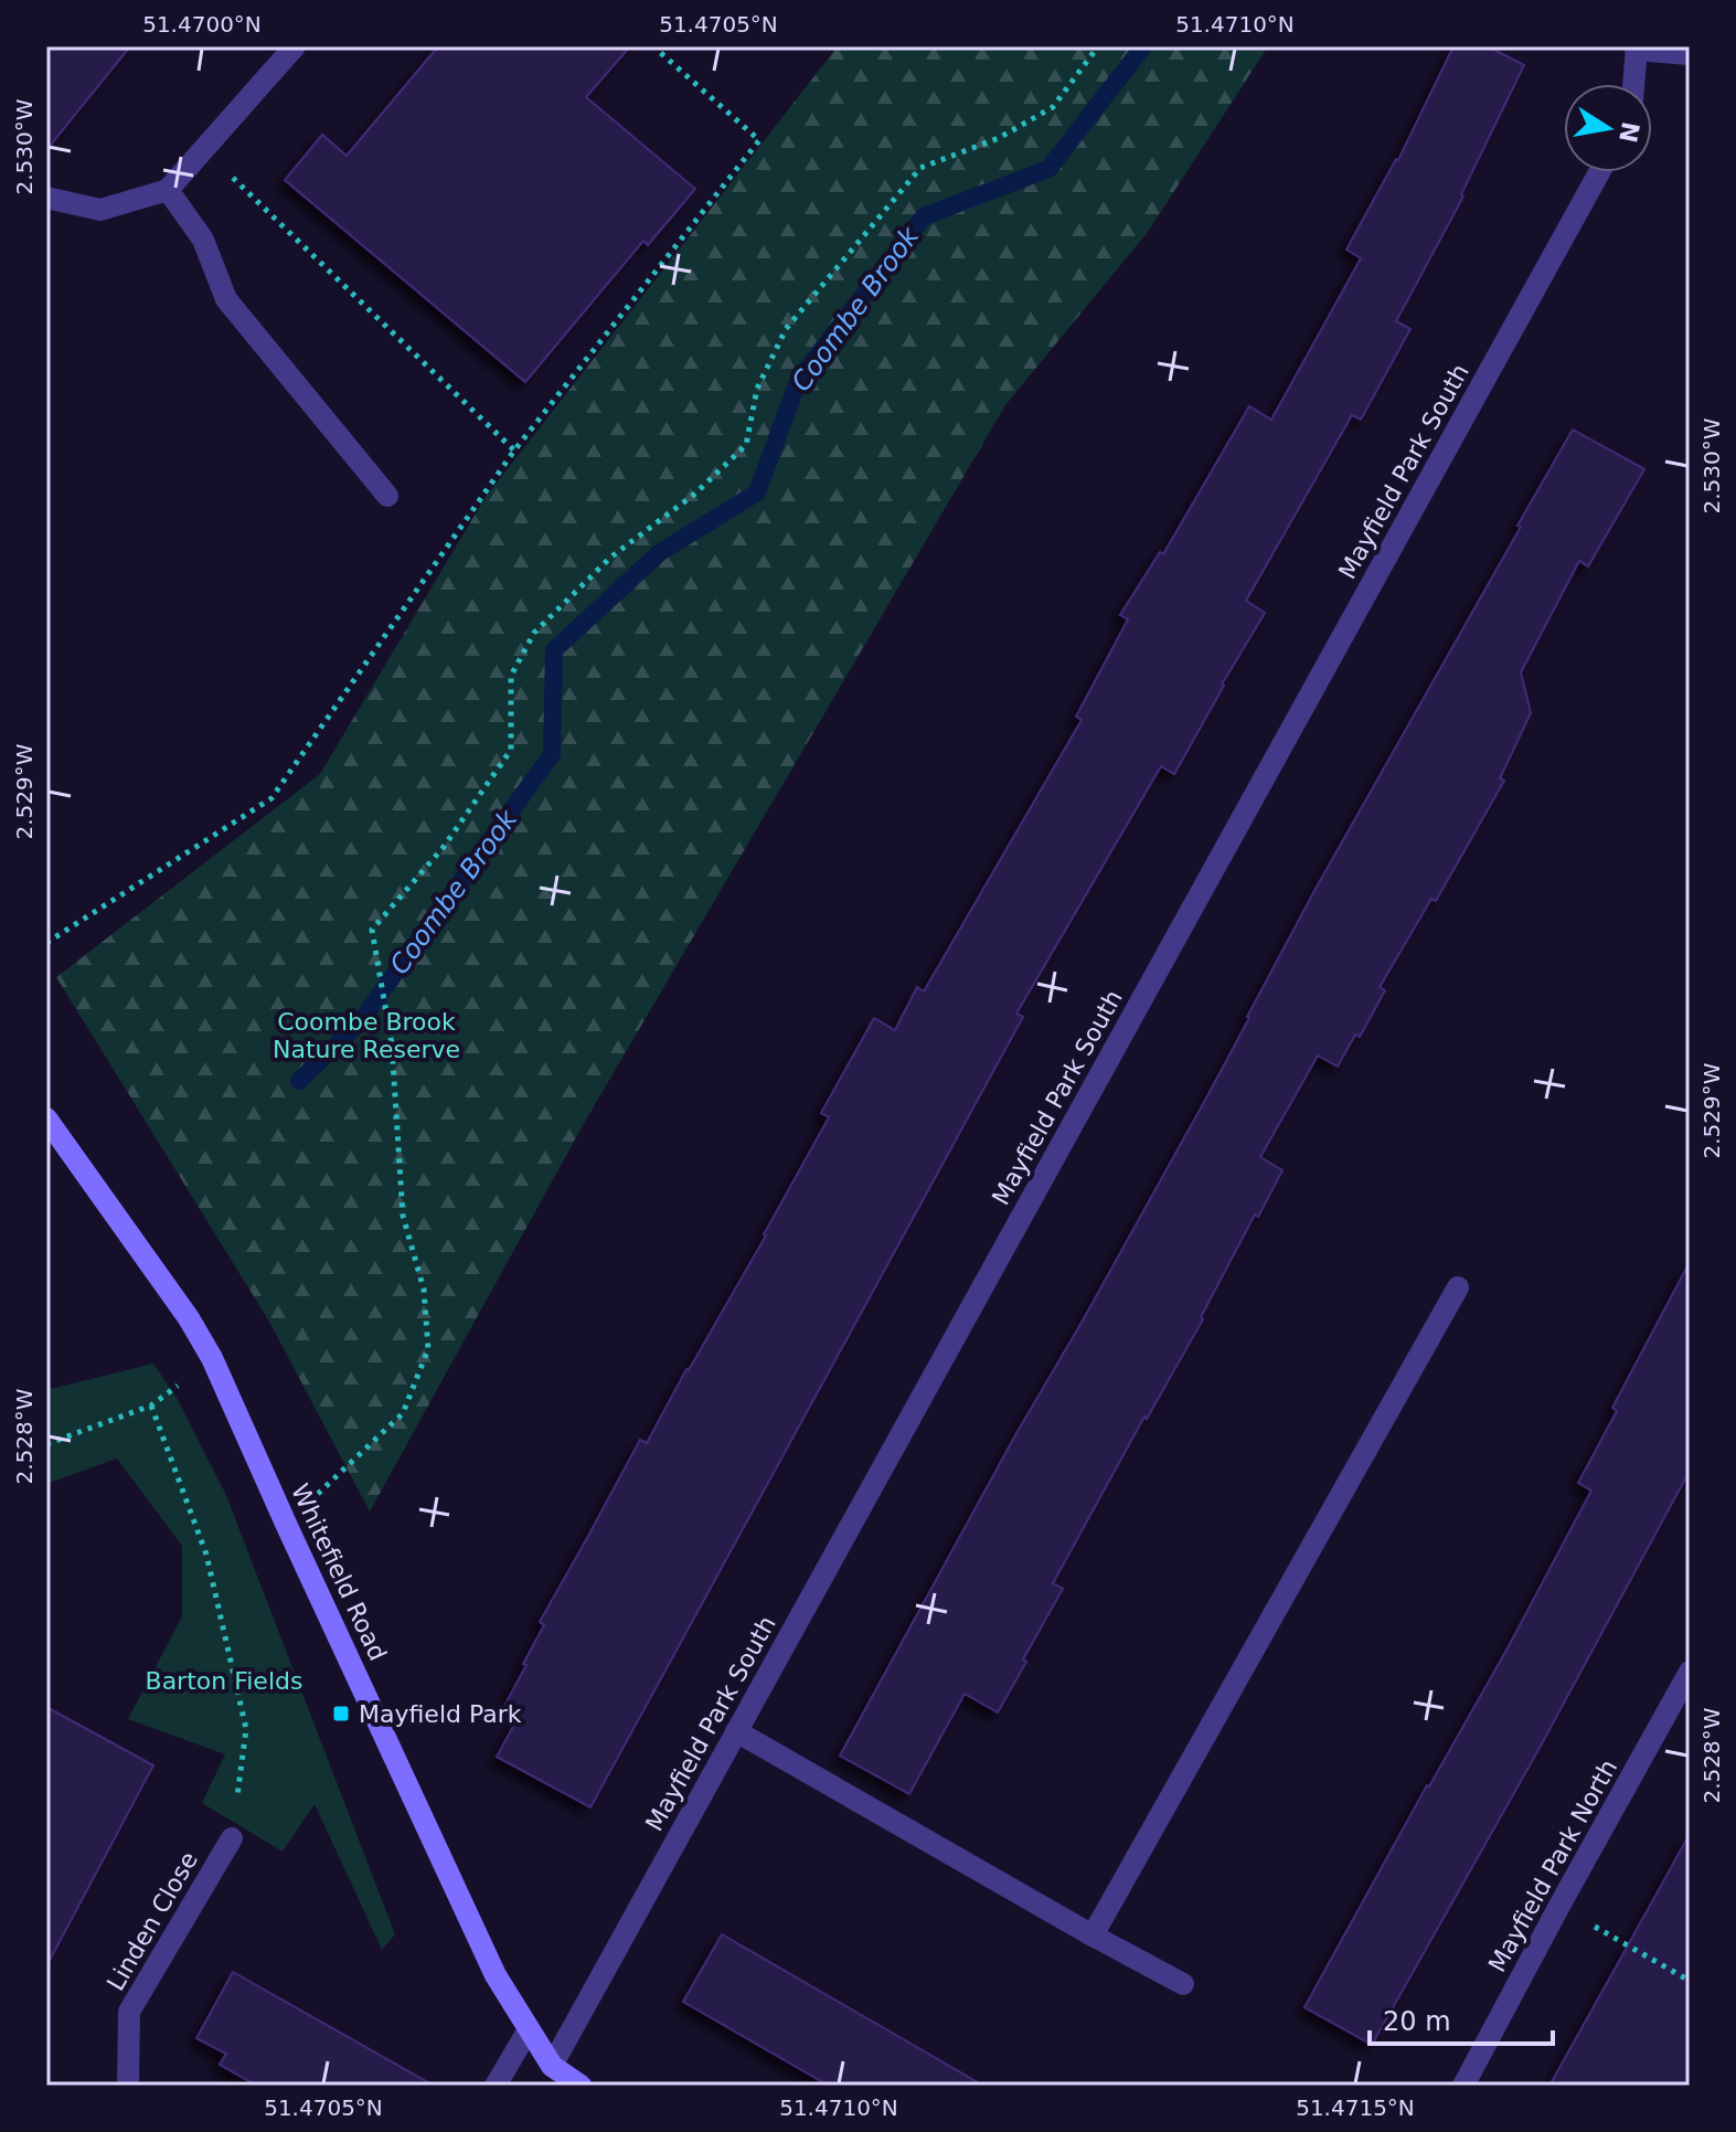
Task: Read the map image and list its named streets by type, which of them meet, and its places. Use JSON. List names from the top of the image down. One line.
{"streets":{"main road":["Whitefield Road"],"street":["Mayfield Park South","Mayfield Park North","Linden Close"]},"crossings":[["Mayfield Park South","Whitefield Road"]],"water":["Coombe Brook"],"parks":["Coombe Brook Nature Reserve","Barton Fields"],"places":{"transit":["Mayfield Park"]},"scale_bar":"20 m","north":"right","coordinates":["51.4700°N","51.4705°N","51.4710°N","2.530°W","2.529°W","2.528°W","51.4715°N"]}
